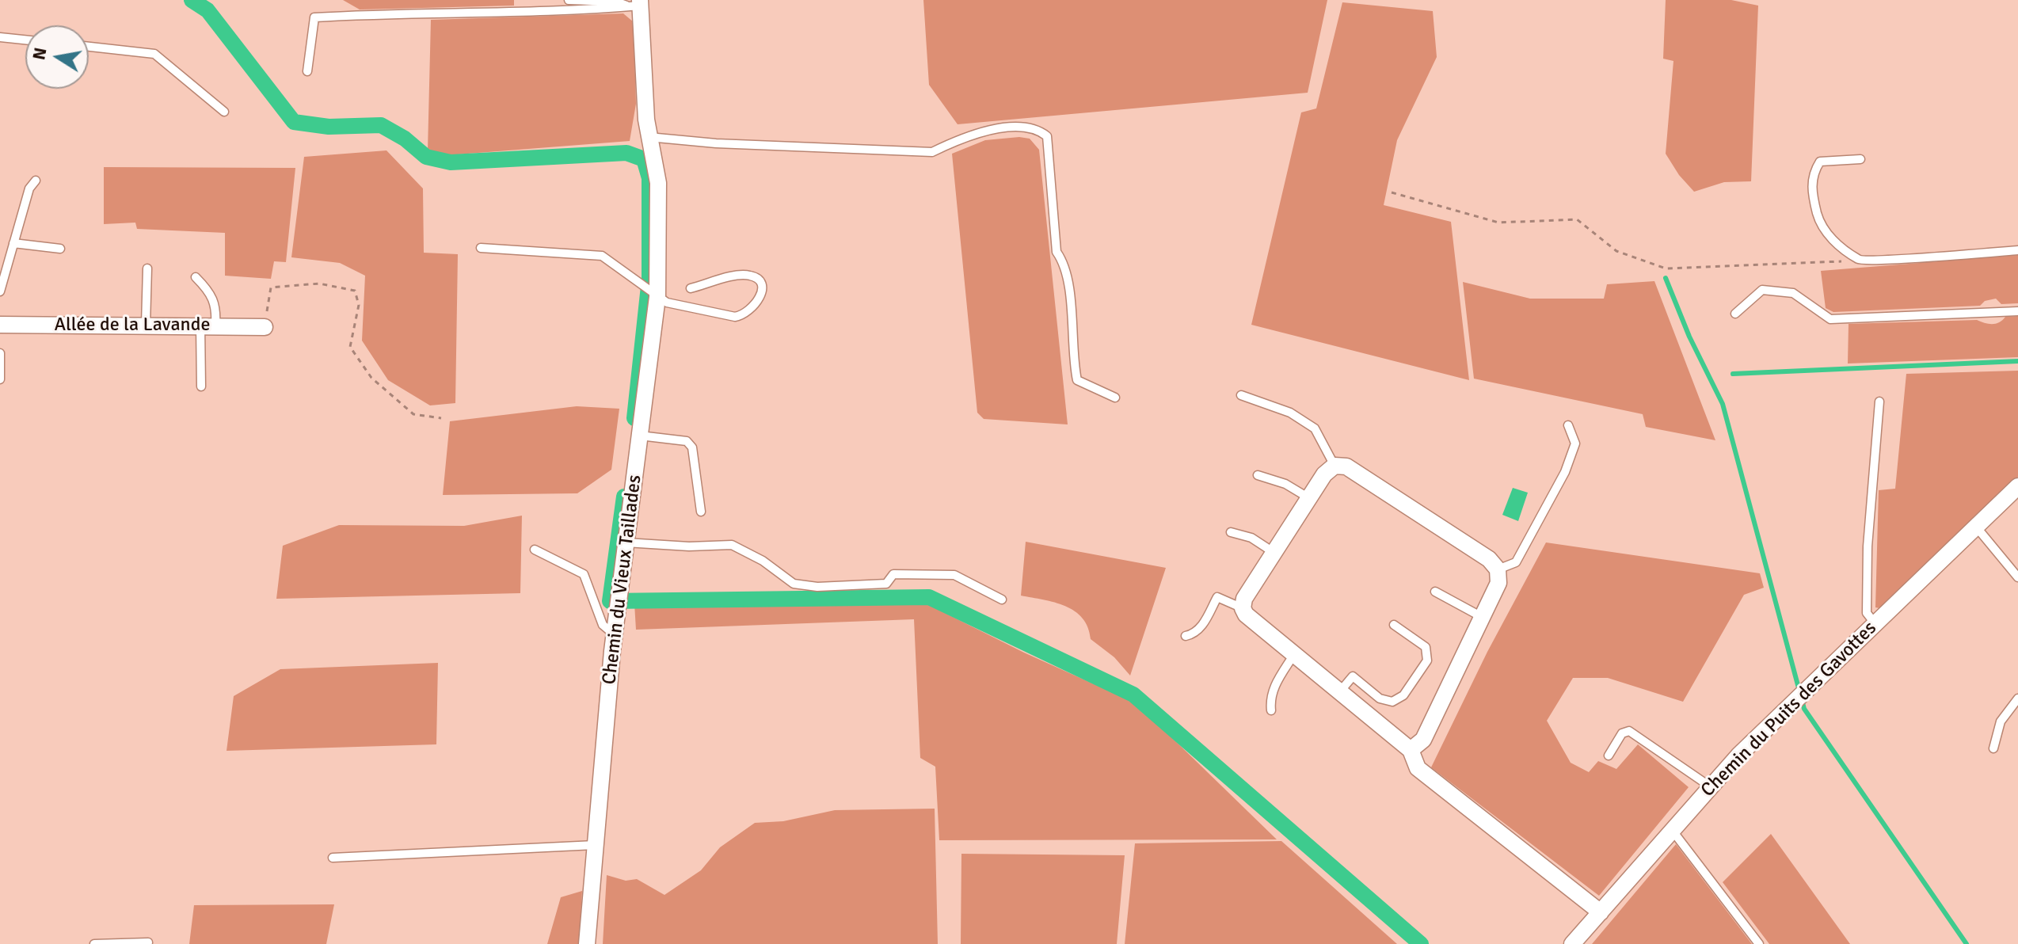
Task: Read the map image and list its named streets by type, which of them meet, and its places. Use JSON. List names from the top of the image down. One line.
{"streets":{"street":["Allée de la Lavande","Chemin du Vieux Taillades","Chemin du Puits des Gavottes"]},"north":"left"}
